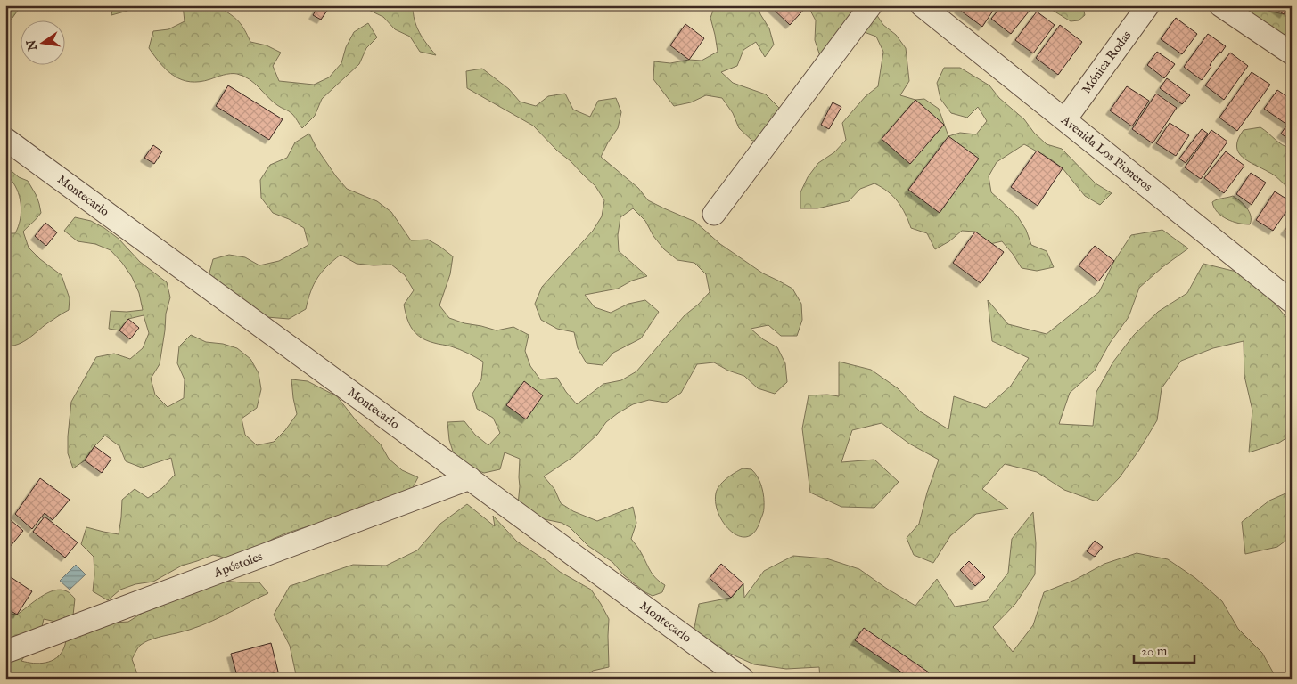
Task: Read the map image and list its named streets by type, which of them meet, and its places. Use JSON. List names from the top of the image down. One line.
{"streets":{"street":["Mónica Rodas","Avenida Los Pioneros","Montecarlo","Apóstoles"]},"crossings":[["Mónica Rodas","Avenida Los Pioneros"],["Montecarlo","Apóstoles"]],"scale_bar":"20 m","north":"left"}
